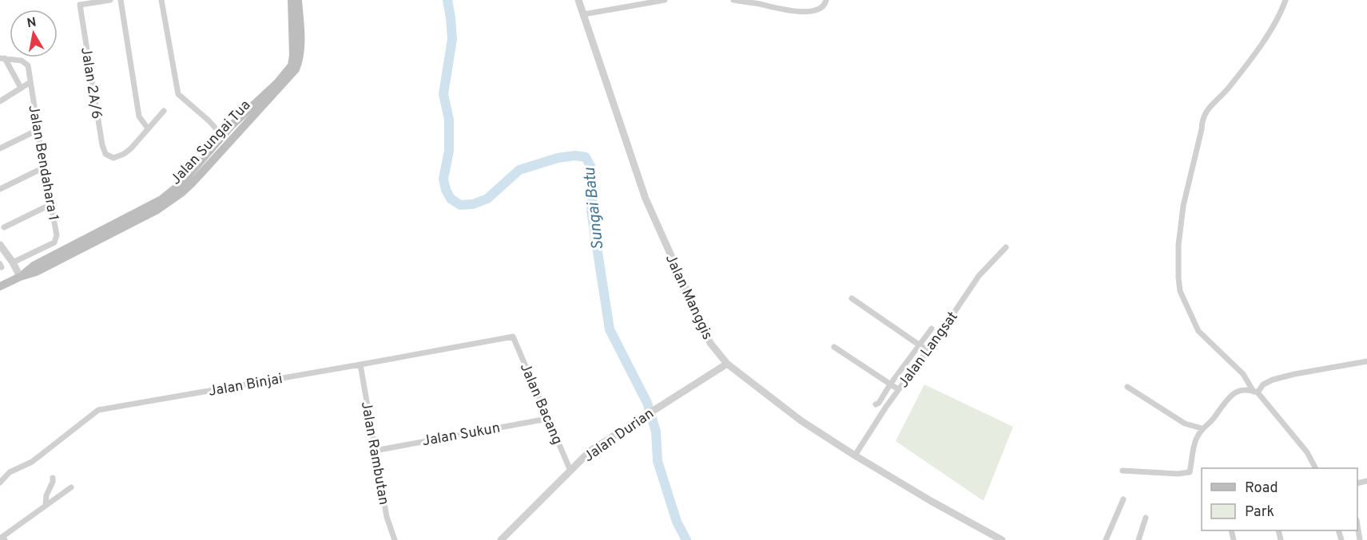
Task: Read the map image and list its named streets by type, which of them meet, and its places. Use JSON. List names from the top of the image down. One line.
{"streets":{"main road":["Jalan Sungai Tua"],"street":["Jalan 2A/6","Jalan Bendahara 1","Jalan Manggis","Jalan Langsat","Jalan Binjai","Jalan Bacang","Jalan Sukun","Jalan Durian","Jalan Rambutan"]},"crossings":[["Jalan Manggis","Jalan Langsat"],["Jalan Manggis","Jalan Durian"],["Jalan Binjai","Jalan Bacang"],["Jalan Binjai","Jalan Rambutan"],["Jalan Bacang","Jalan Sukun"],["Jalan Bacang","Jalan Durian"],["Jalan Sukun","Jalan Rambutan"]],"water":["Sungai Batu"],"legend":["Road","Park"],"north":"top"}
